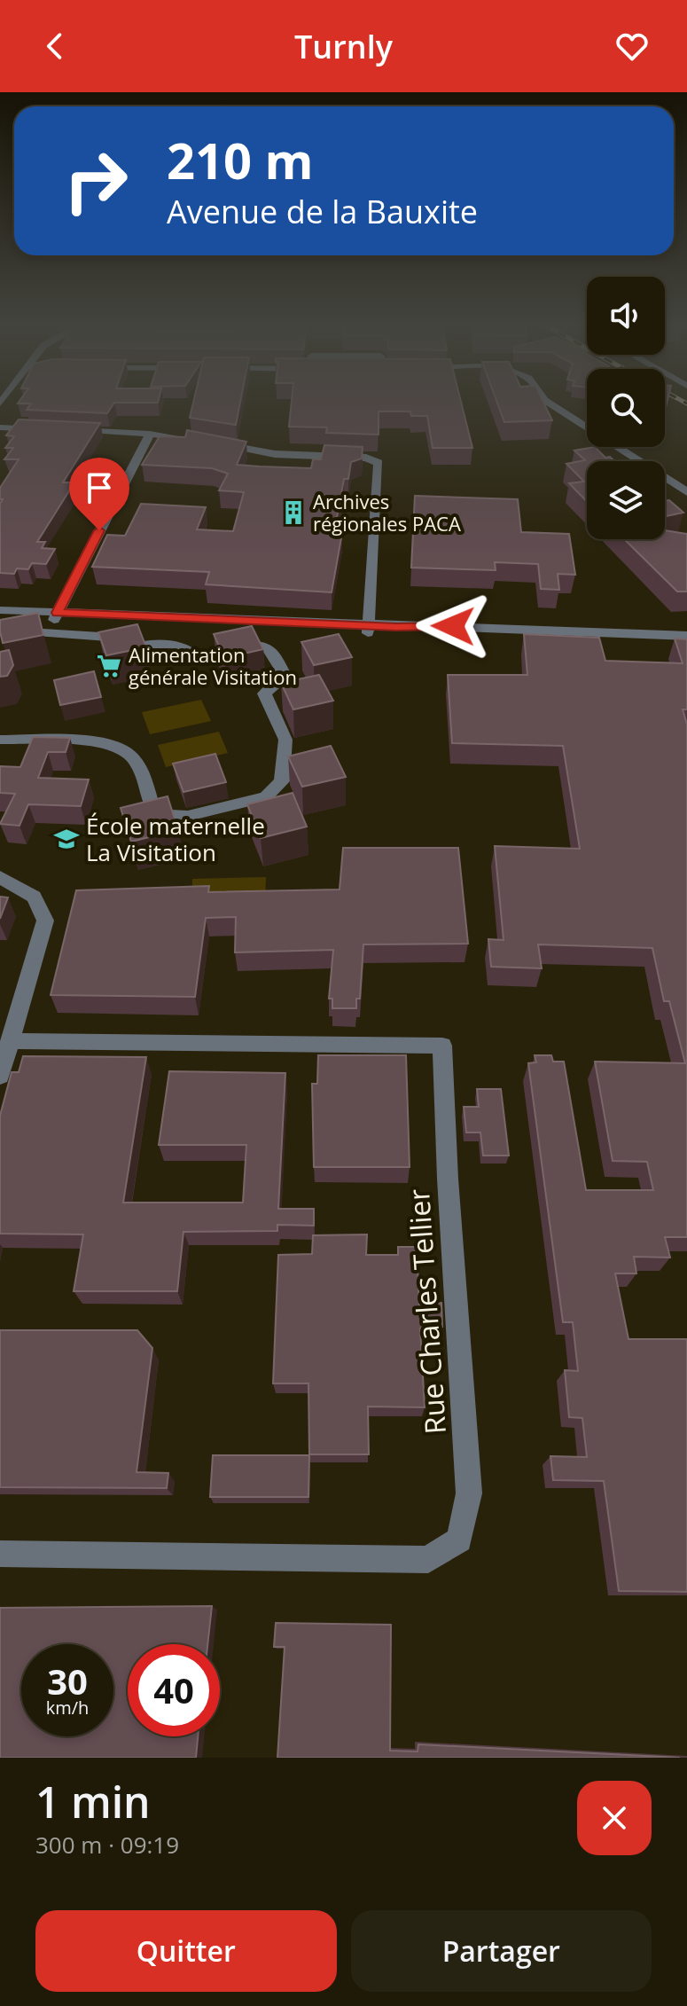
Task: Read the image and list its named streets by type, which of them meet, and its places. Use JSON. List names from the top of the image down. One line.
{"streets":{"street":["Rue Charles Tellier"]},"places":{"building":["Archives régionales PACA"],"supermarket":["Alimentation générale Visitation"],"school or university":["École maternelle La Visitation"]},"page":{"header":"Turnly","turn":["210 m","Avenue de la Bauxite"],"speed":"30 km/h","limit":"40","heading":["1 min","300 m · 09:19"],"buttons":["Quitter","Partager"]}}
